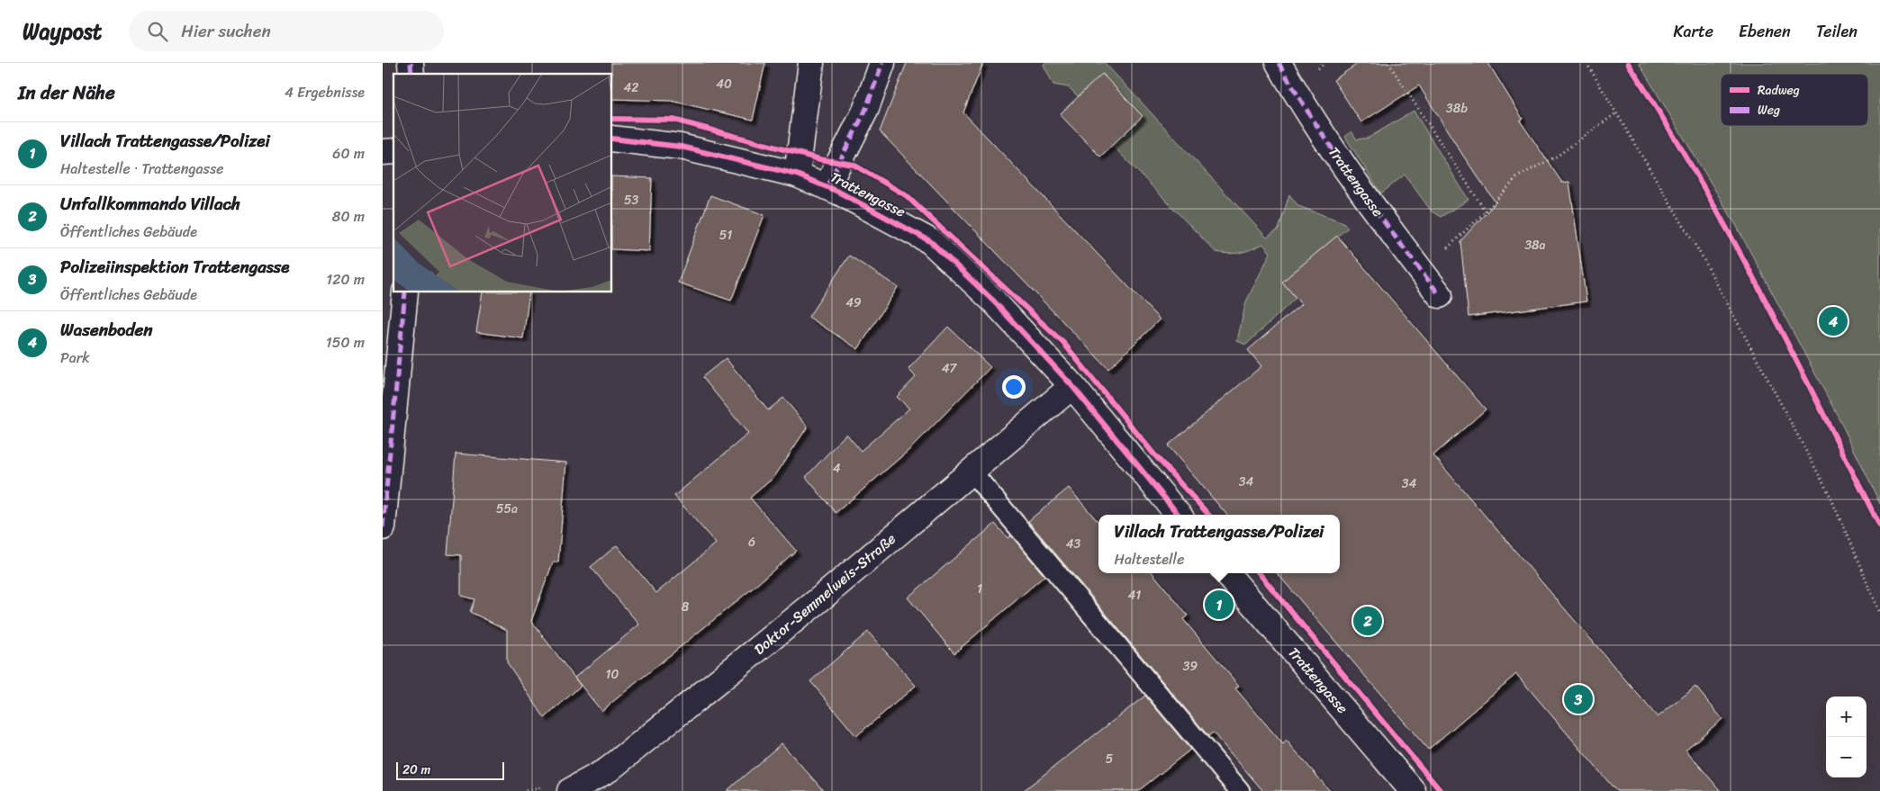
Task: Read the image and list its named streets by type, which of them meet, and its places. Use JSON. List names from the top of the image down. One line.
{"streets":{"street":["Trattengasse","Doktor-Semmelweis-Straße"]},"crossings":[["Trattengasse","Doktor-Semmelweis-Straße"]],"house_numbers":["40","42","38b","53","51","38a","49","47","4","34","34","55a","6","43","1","41","8","39","10","5"],"legend":["Radweg","Weg"],"scale_bar":"20 m","page":{"header":"Waypost","search":"Hier suchen","nav":["Karte","Ebenen","Teilen"],"heading":["In der Nähe","4 Ergebnisse"],"list":[{"mark":"1","name":"Villach Trattengasse/Polizei","note":"Haltestelle · Trattengasse","value":"60 m"},{"mark":"2","name":"Unfallkommando Villach","note":"Öffentliches Gebäude","value":"80 m"},{"mark":"3","name":"Polizeiinspektion Trattengasse","note":"Öffentliches Gebäude","value":"120 m"},{"mark":"4","name":"Wasenboden","note":"Park","value":"150 m"}],"pins":["4","1","2","3"],"popup":["Villach Trattengasse/Polizei","Haltestelle"],"map_buttons":["+","−"],"scale":"20 m"}}
